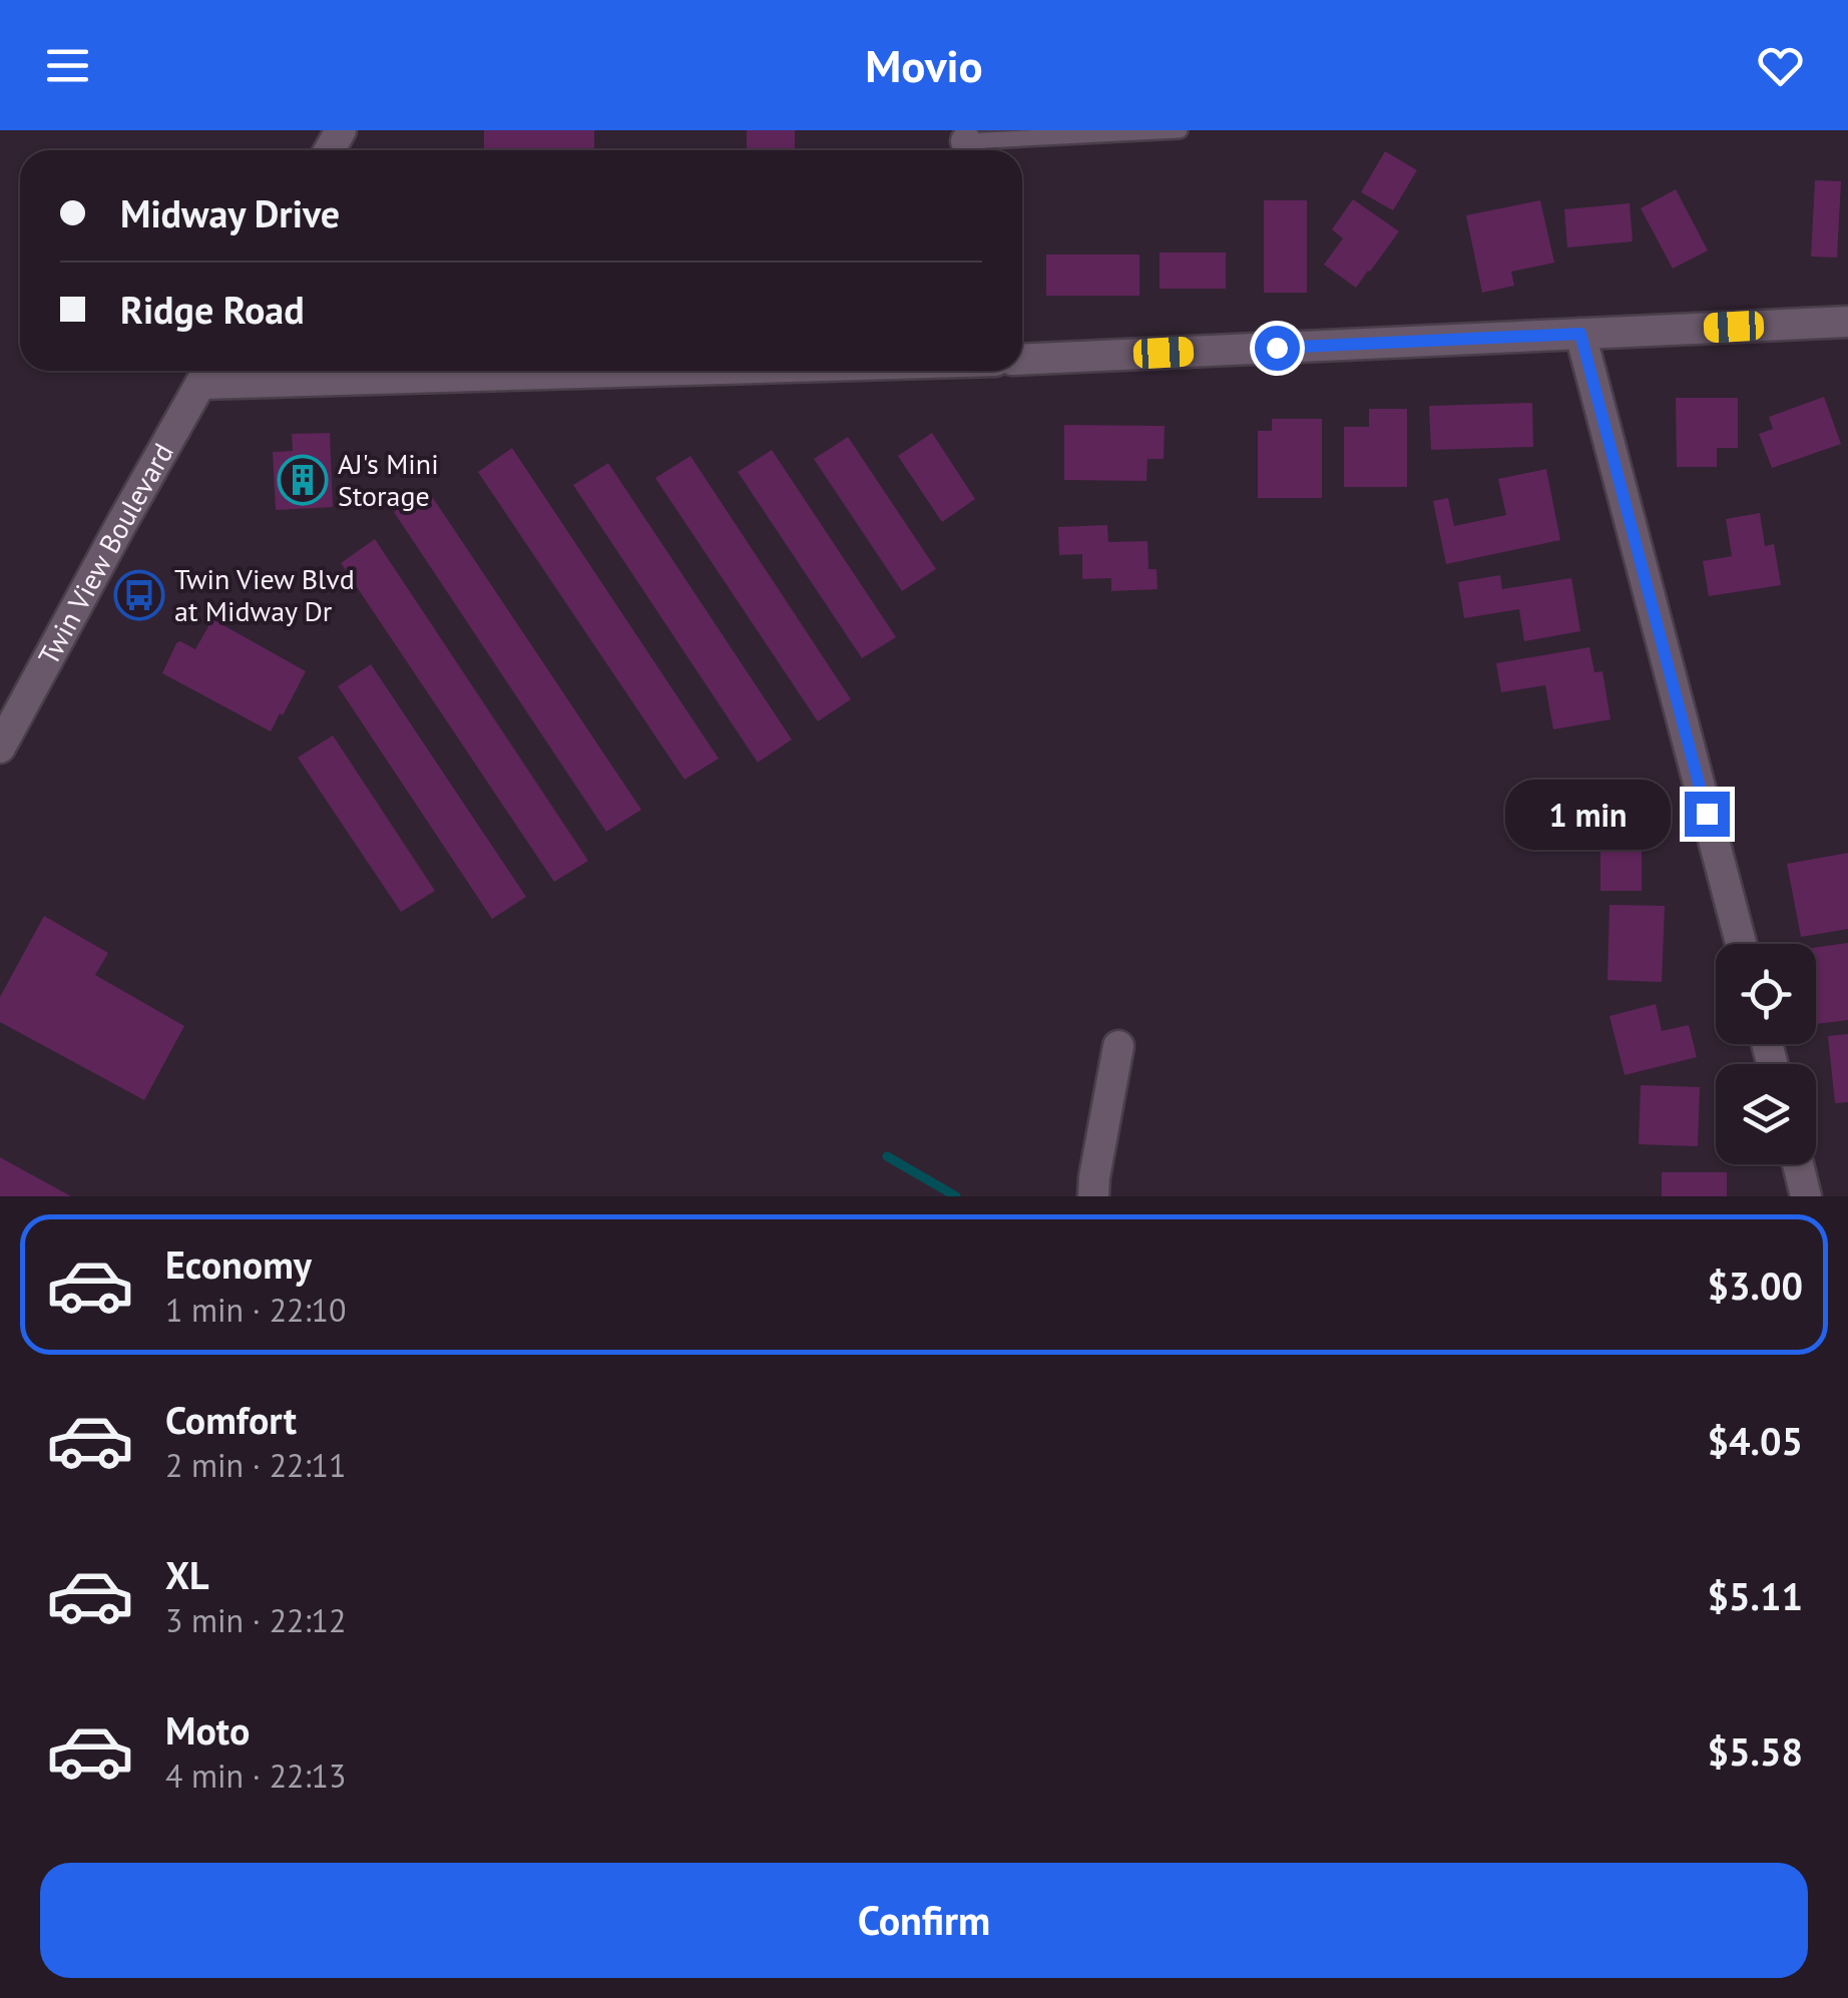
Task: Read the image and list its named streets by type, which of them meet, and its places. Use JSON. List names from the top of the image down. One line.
{"streets":{"street":["Twin View Boulevard"]},"places":{"building":["AJ's Mini Storage"],"bus stop":["Twin View Blvd at Midway Dr"]},"page":{"header":"Movio","banner":["Midway Drive","Ridge Road"],"bubble":"1 min","list":[{"name":"Economy","note":"1 min · 22:10","value":"$3.00"},{"name":"Comfort","note":"2 min · 22:11","value":"$4.05"},{"name":"XL","note":"3 min · 22:12","value":"$5.11"},{"name":"Moto","note":"4 min · 22:13","value":"$5.58"}],"buttons":"Confirm"}}
